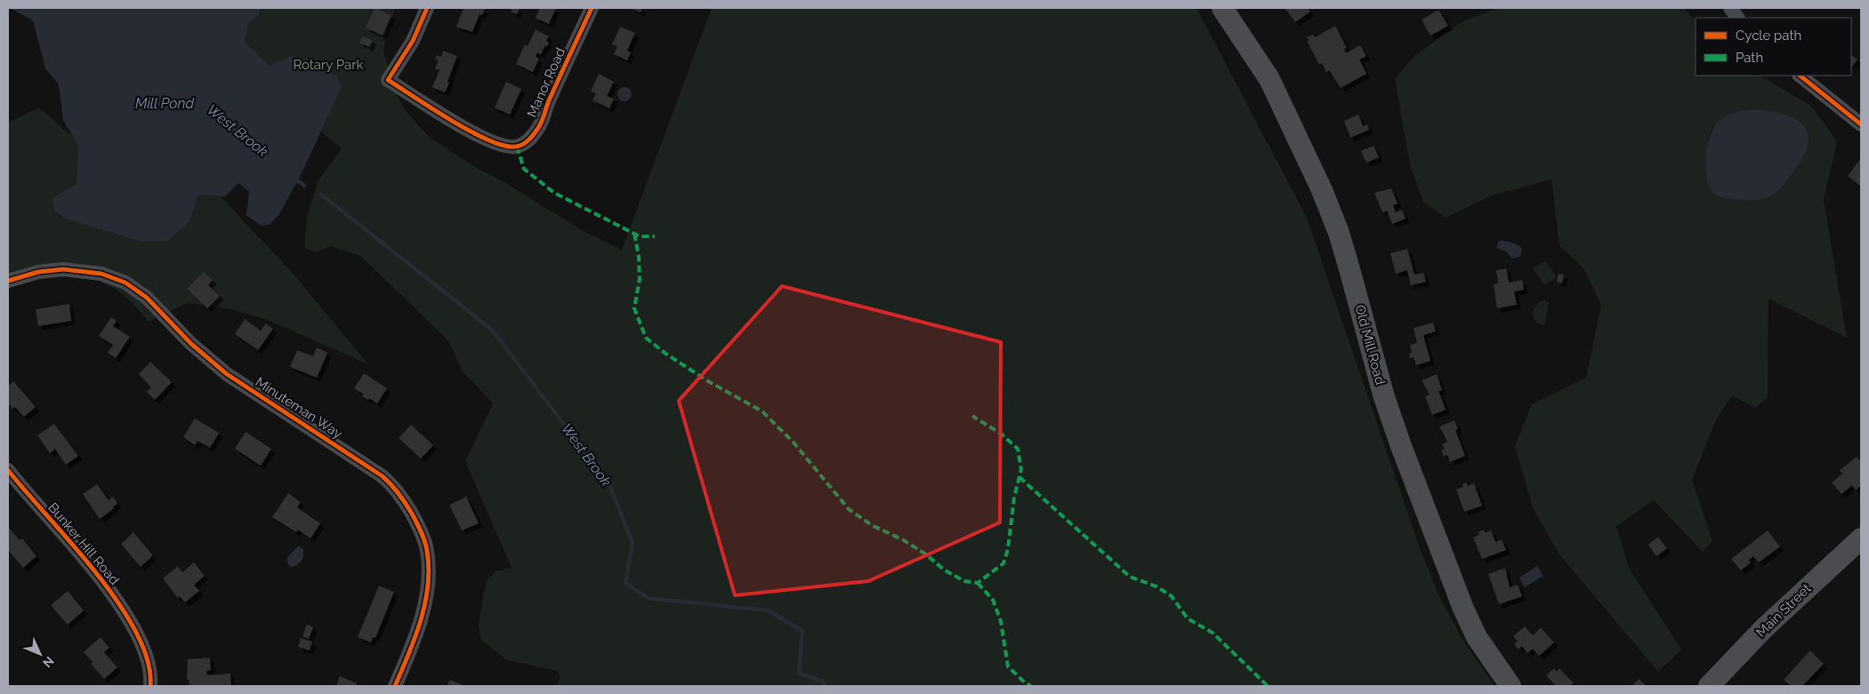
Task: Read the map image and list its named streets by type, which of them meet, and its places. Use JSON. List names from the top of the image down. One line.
{"streets":{"main road":["Old Mill Road","Main Street"],"street":["Manor Road","Minuteman Way","Bunker Hill Road"]},"water":["Mill Pond","West Brook"],"parks":["Rotary Park"],"legend":["Cycle path","Path"],"north":"bottom right"}
